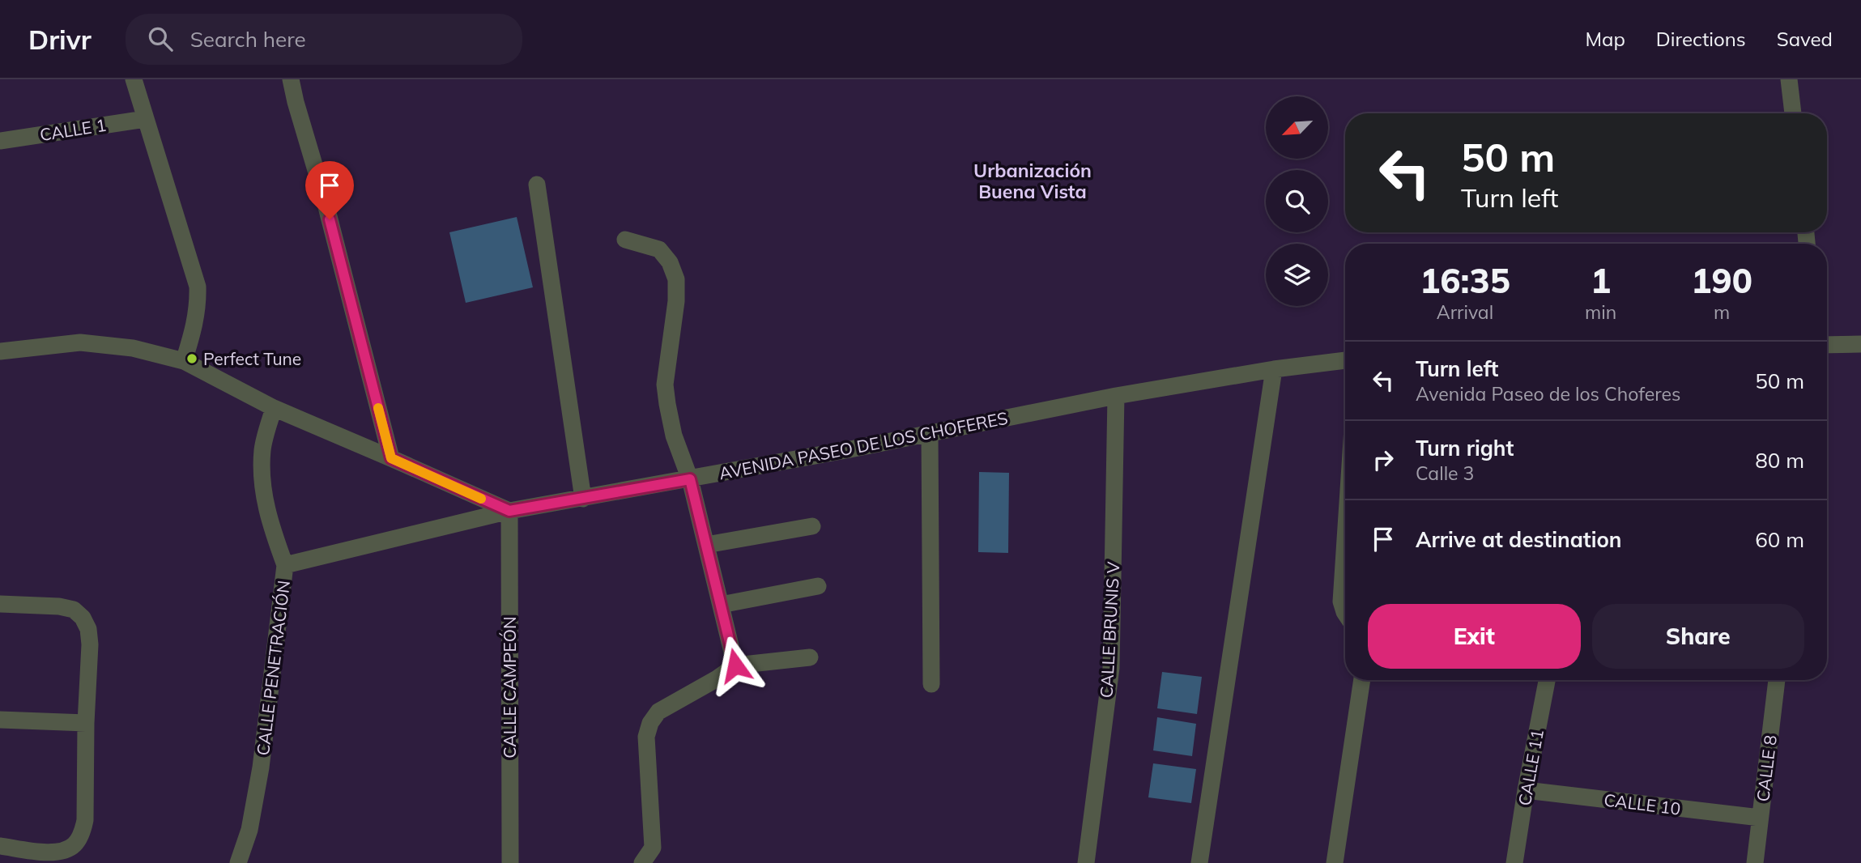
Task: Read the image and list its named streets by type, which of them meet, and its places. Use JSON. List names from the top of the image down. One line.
{"streets":{"street":["CALLE 1","AVENIDA PASEO DE LOS CHOFERES","CALLE BRUNIS V","CALLE PENETRACIÓN","CALLE CAMPEÓN","CALLE 11","CALLE 8","CALLE 10"]},"crossings":[["AVENIDA PASEO DE LOS CHOFERES","CALLE BRUNIS V"],["AVENIDA PASEO DE LOS CHOFERES","CALLE PENETRACIÓN"],["AVENIDA PASEO DE LOS CHOFERES","CALLE CAMPEÓN"],["CALLE PENETRACIÓN","CALLE CAMPEÓN"],["CALLE 11","CALLE 10"],["CALLE 8","CALLE 10"]],"districts":["Urbanización Buena Vista"],"places":["Perfect Tune"],"north":"bottom left","page":{"header":"Drivr","search":"Search here","nav":["Map","Directions","Saved"],"turn":["50 m","Turn left"],"eta":["16:35","Arrival","1","min","190","m"],"list":[{"name":"Turn left","note":"Avenida Paseo de los Choferes","value":"50 m"},{"name":"Turn right","note":"Calle 3","value":"80 m"},{"name":"Arrive at destination","value":"60 m"}],"buttons":["Exit","Share"]}}
